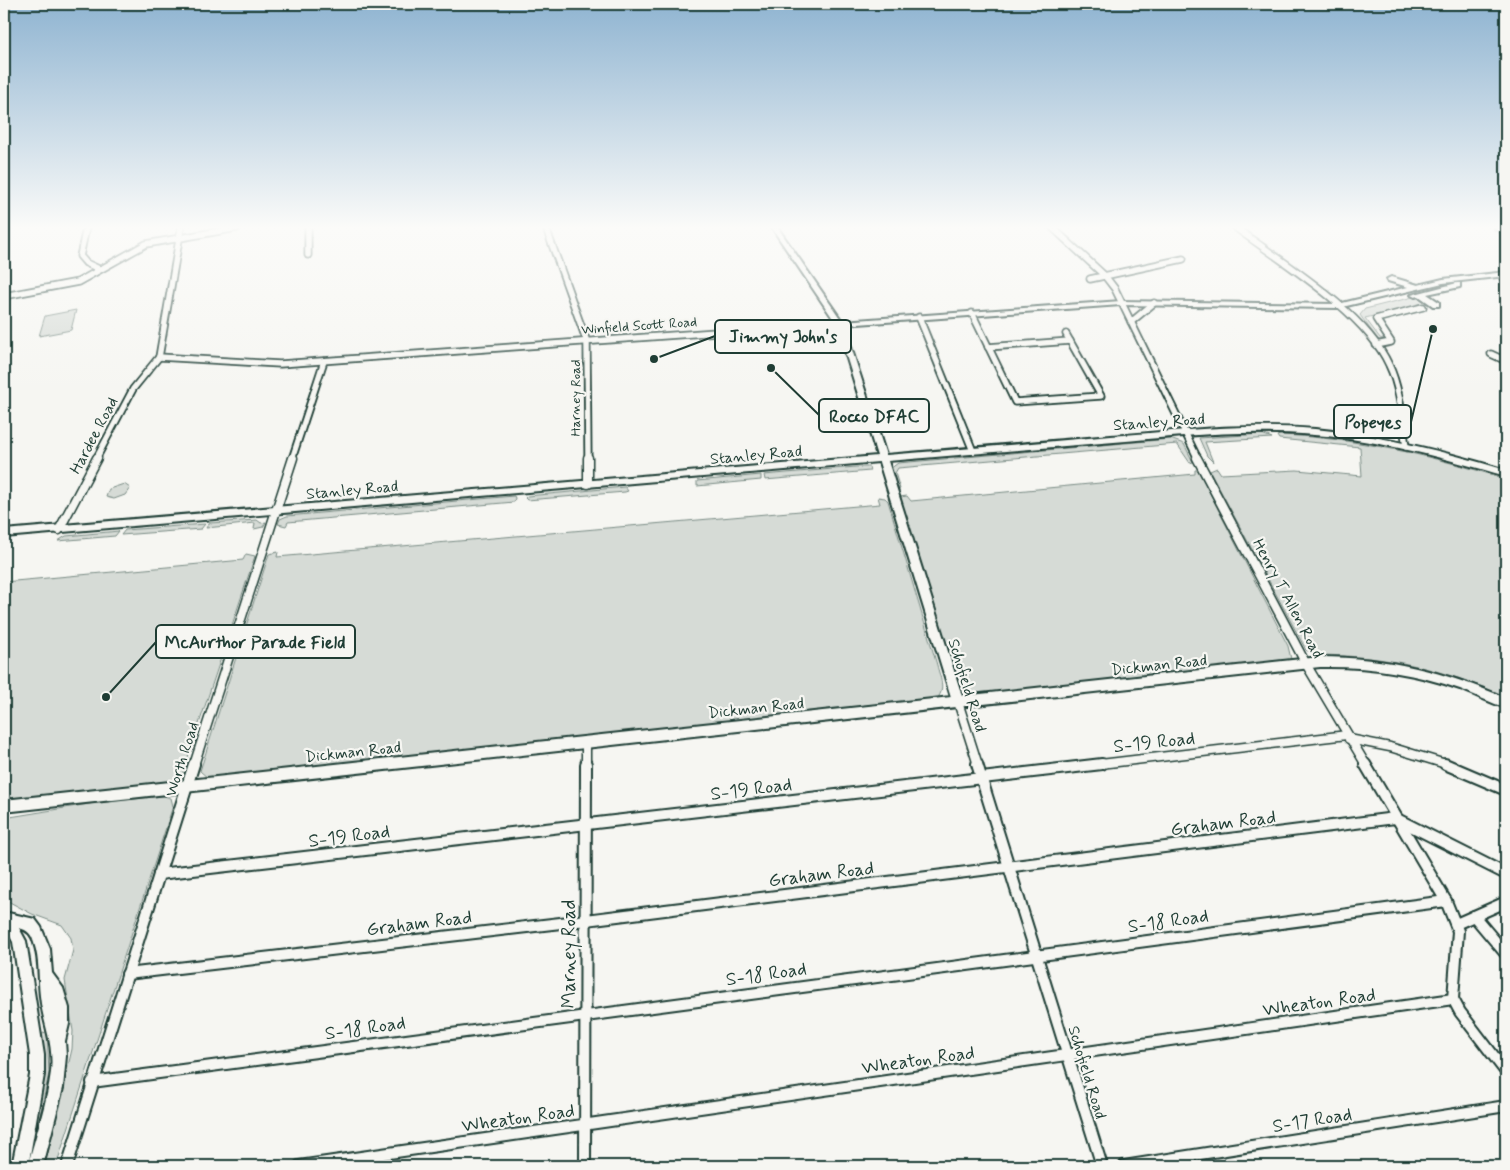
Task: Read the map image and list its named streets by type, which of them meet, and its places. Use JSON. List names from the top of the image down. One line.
{"streets":{"street":["Winfield Scott Road","Harney Road","Stanley Road","Hardee Road","Henry T Allen Road","Dickman Road","Schofield Road","S-19 Road","Worth Road","Graham Road","S-18 Road","Marney Road","Wheaton Road","S-17 Road"]},"crossings":[["Winfield Scott Road","Harney Road"],["Winfield Scott Road","Hardee Road"],["Winfield Scott Road","Henry T Allen Road"],["Winfield Scott Road","Schofield Road"],["Winfield Scott Road","Worth Road"],["Harney Road","Stanley Road"],["Stanley Road","Hardee Road"],["Stanley Road","Henry T Allen Road"],["Stanley Road","Schofield Road"],["Stanley Road","Worth Road"],["Henry T Allen Road","Dickman Road"],["Henry T Allen Road","S-19 Road"],["Henry T Allen Road","Graham Road"],["Henry T Allen Road","S-18 Road"],["Henry T Allen Road","Wheaton Road"],["Dickman Road","Schofield Road"],["Dickman Road","Worth Road"],["Dickman Road","Marney Road"],["Schofield Road","S-19 Road"],["Schofield Road","Graham Road"],["Schofield Road","S-18 Road"],["Schofield Road","Wheaton Road"],["S-19 Road","Worth Road"],["S-19 Road","Marney Road"],["Worth Road","Graham Road"],["Worth Road","S-18 Road"],["Graham Road","Marney Road"],["S-18 Road","Marney Road"],["Marney Road","Wheaton Road"]],"places":["Popeyes","Jimmy John's","Rocco DFAC","McAurthor Parade Field"]}
